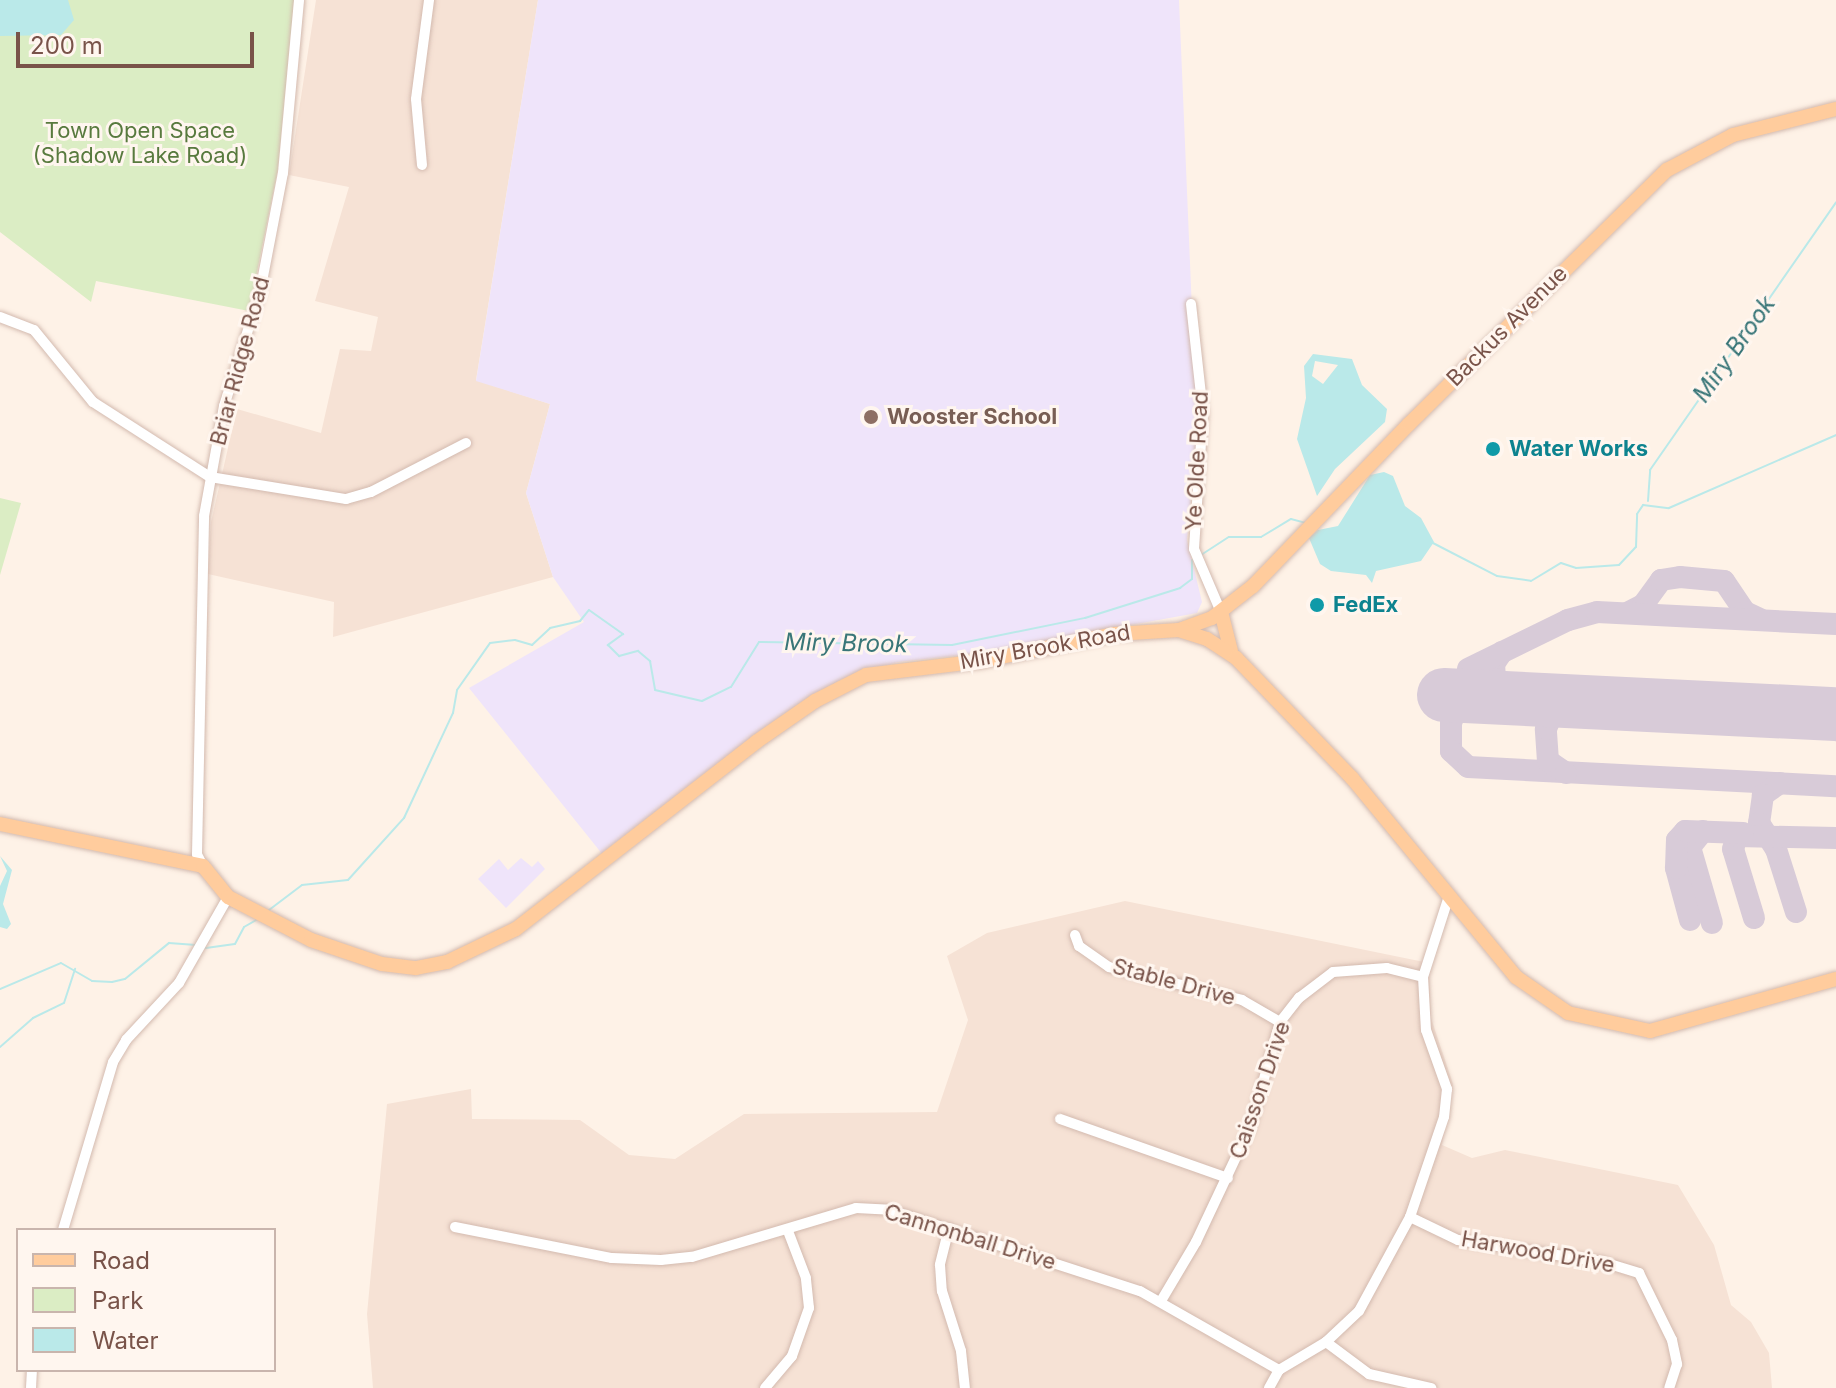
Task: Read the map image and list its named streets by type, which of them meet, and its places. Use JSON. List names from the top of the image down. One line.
{"streets":{"main road":["Backus Avenue","Miry Brook Road"],"street":["Briar Ridge Road","Ye Olde Road","Stable Drive","Caisson Drive","Cannonball Drive","Harwood Drive"]},"crossings":[["Backus Avenue","Ye Olde Road"],["Backus Avenue","Miry Brook Road"],["Briar Ridge Road","Miry Brook Road"],["Stable Drive","Caisson Drive"],["Caisson Drive","Cannonball Drive"]],"water":["Miry Brook"],"parks":["Town Open Space (Shadow Lake Road)"],"places":["Wooster School","Water Works","FedEx"],"legend":["Road","Park","Water"],"scale_bar":"200 m"}
